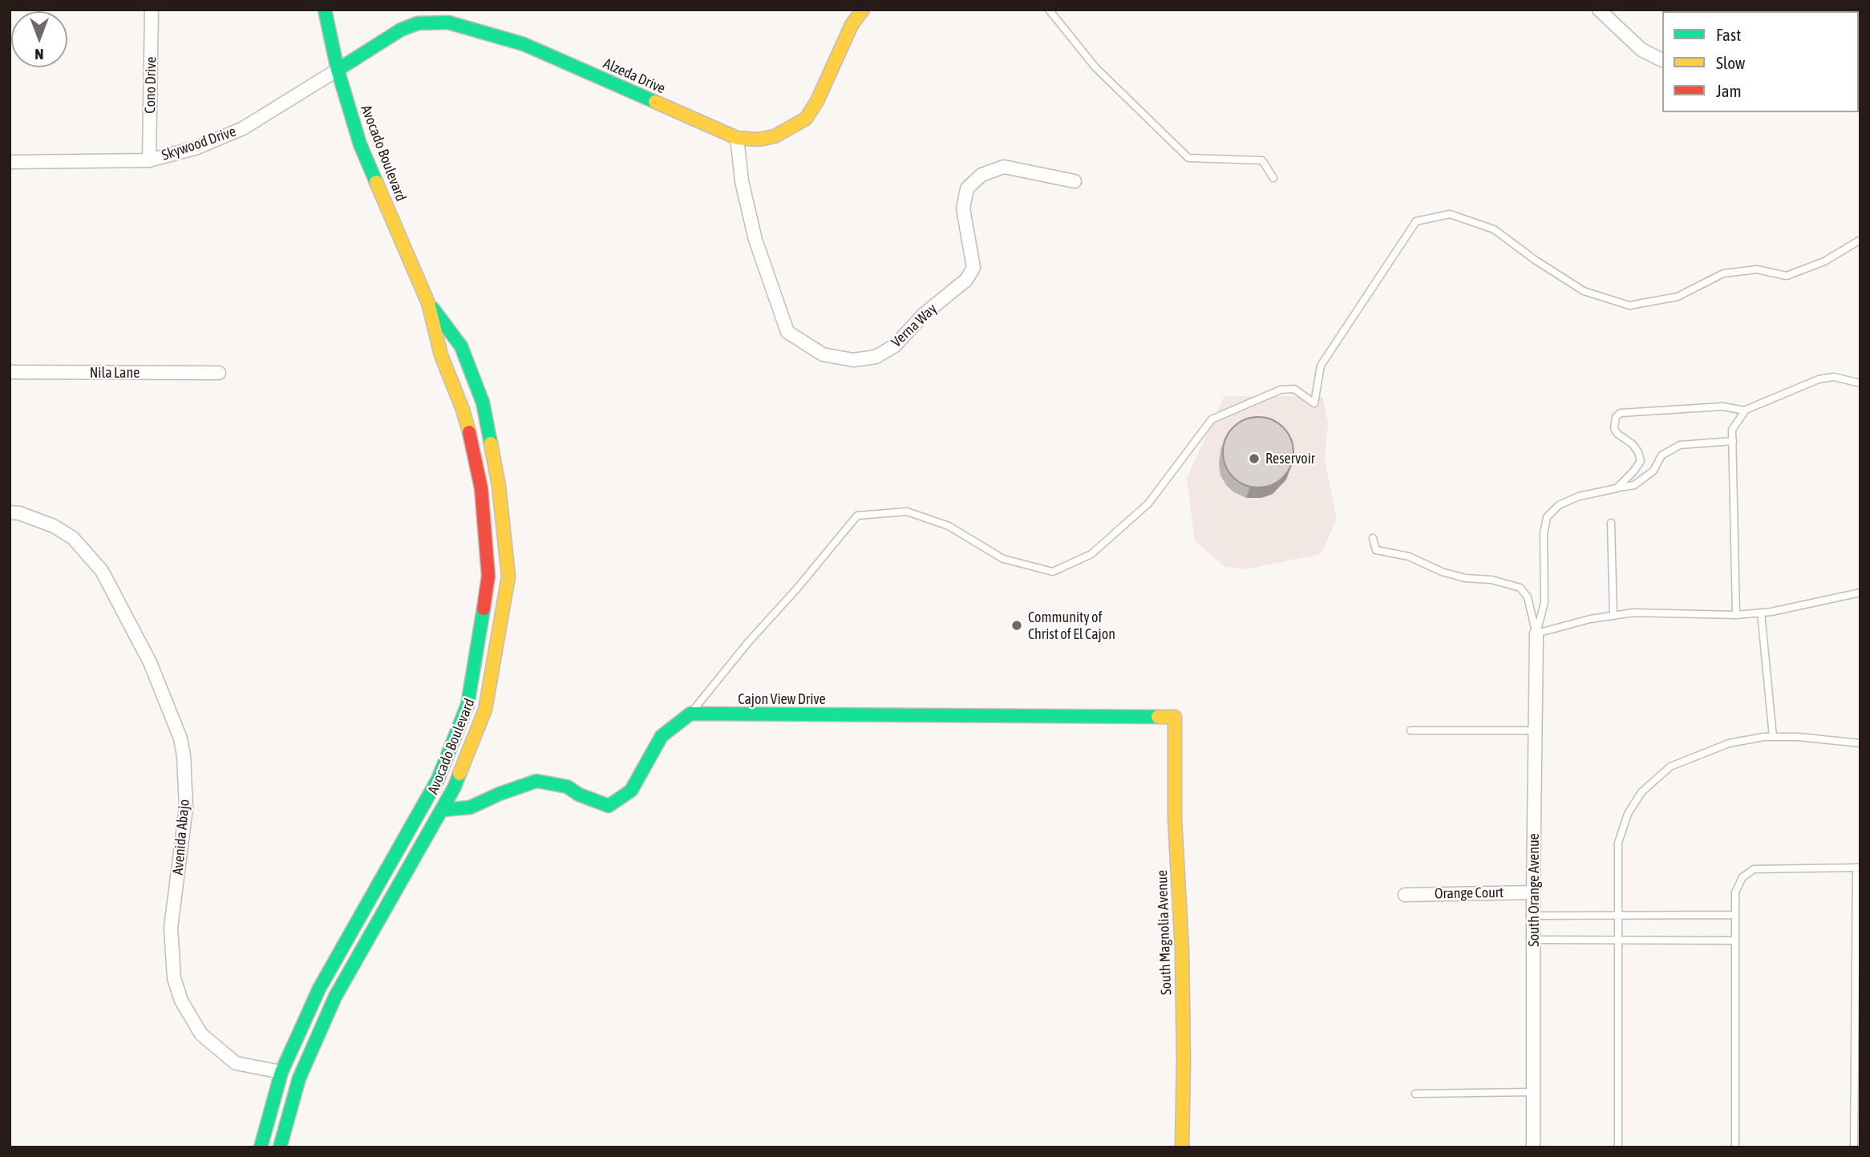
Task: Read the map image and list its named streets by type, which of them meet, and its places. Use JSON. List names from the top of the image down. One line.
{"streets":{"main road":["Alzeda Drive","Avocado Boulevard","Cajon View Drive","South Magnolia Avenue"],"street":["Cono Drive","Skywood Drive","Verna Way","Nila Lane","Avenida Abajo","South Orange Avenue","Orange Court"]},"crossings":[["Alzeda Drive","Skywood Drive"],["Alzeda Drive","Avocado Boulevard"],["Alzeda Drive","Verna Way"],["Cono Drive","Skywood Drive"],["Skywood Drive","Avocado Boulevard"],["Avocado Boulevard","Avenida Abajo"],["Cajon View Drive","South Magnolia Avenue"],["South Orange Avenue","Orange Court"]],"places":["Reservoir","Community of Christ of El Cajon"],"legend":["Fast","Slow","Jam"],"north":"bottom"}
